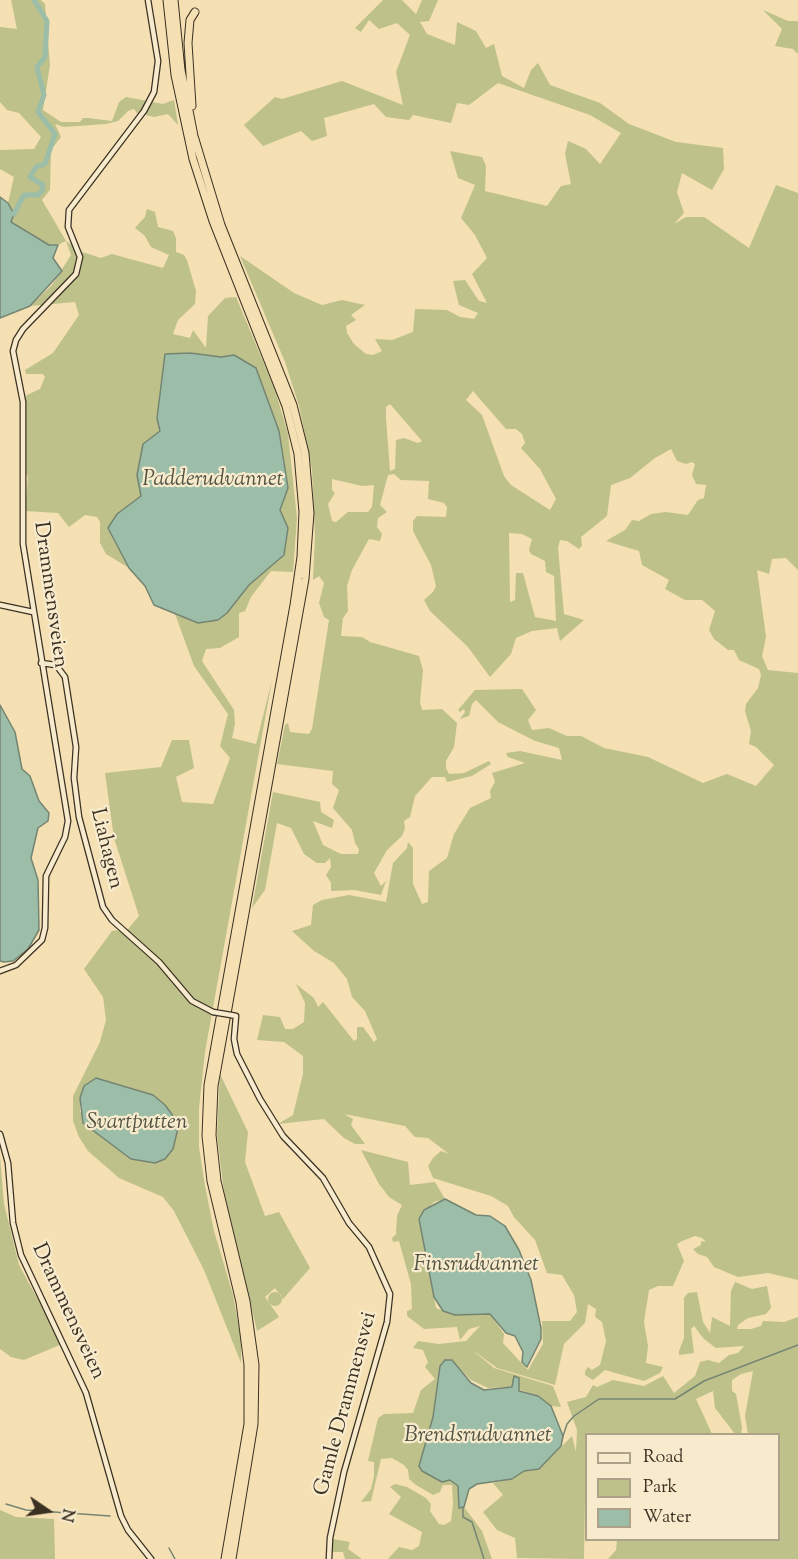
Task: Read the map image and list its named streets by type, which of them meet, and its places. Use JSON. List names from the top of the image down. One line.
{"streets":{"main road":["Drammensveien","Liahagen","Gamle Drammensvei"]},"crossings":[["Drammensveien","Liahagen"],["Liahagen","Gamle Drammensvei"]],"water":["Padderudvannet","Svartputten","Finsrudvannet","Brendsrudvannet"],"legend":["Road","Park","Water"],"north":"right"}
